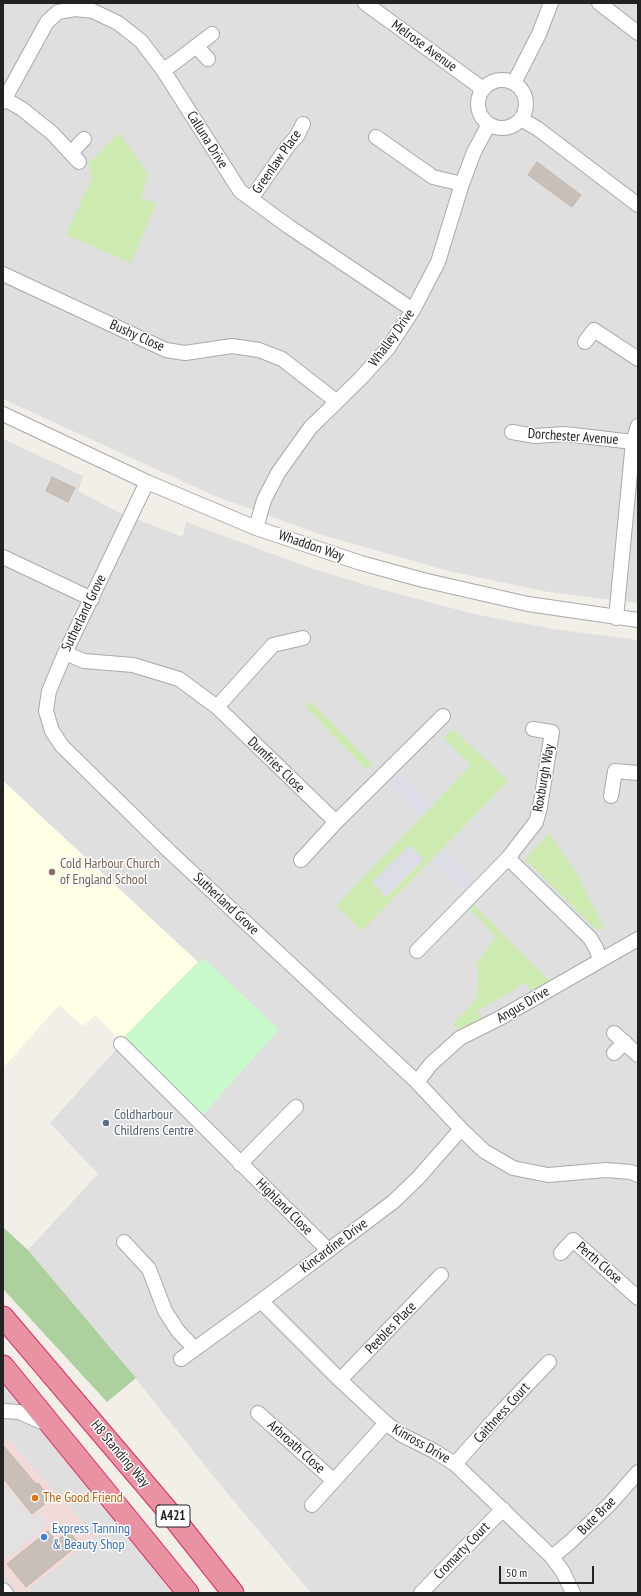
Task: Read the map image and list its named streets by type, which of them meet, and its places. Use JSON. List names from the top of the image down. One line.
{"streets":{"highway":["H8 Standing Way","A421"],"street":["Melrose Avenue","Calluna Drive","Greenlaw Place","Bushy Close","Whalley Drive","Dorchester Avenue","Whaddon Way","Sutherland Grove","Dumfries Close","Roxburgh Way","Angus Drive","Highland Close","Kincardine Drive","Perth Close","Peebles Place","Caithness Court","Kinross Drive","Arbroath Close","Bute Brae","Cromarty Court"]},"crossings":[["Melrose Avenue","Whalley Drive"],["Calluna Drive","Greenlaw Place"],["Calluna Drive","Whalley Drive"],["Bushy Close","Whalley Drive"],["Whalley Drive","Whaddon Way"],["Dorchester Avenue","Whaddon Way"],["Whaddon Way","Sutherland Grove"],["Sutherland Grove","Dumfries Close"],["Sutherland Grove","Angus Drive"],["Sutherland Grove","Kincardine Drive"],["Highland Close","Kincardine Drive"],["Kincardine Drive","Kinross Drive"],["Peebles Place","Kinross Drive"],["Caithness Court","Kinross Drive"],["Kinross Drive","Arbroath Close"],["Kinross Drive","Bute Brae"],["Kinross Drive","Cromarty Court"]],"places":["Cold Harbour Church of England School","Coldharbour Childrens Centre","The Good Friend","Express Tanning & Beauty Shop"],"scale_bar":"50 m"}
